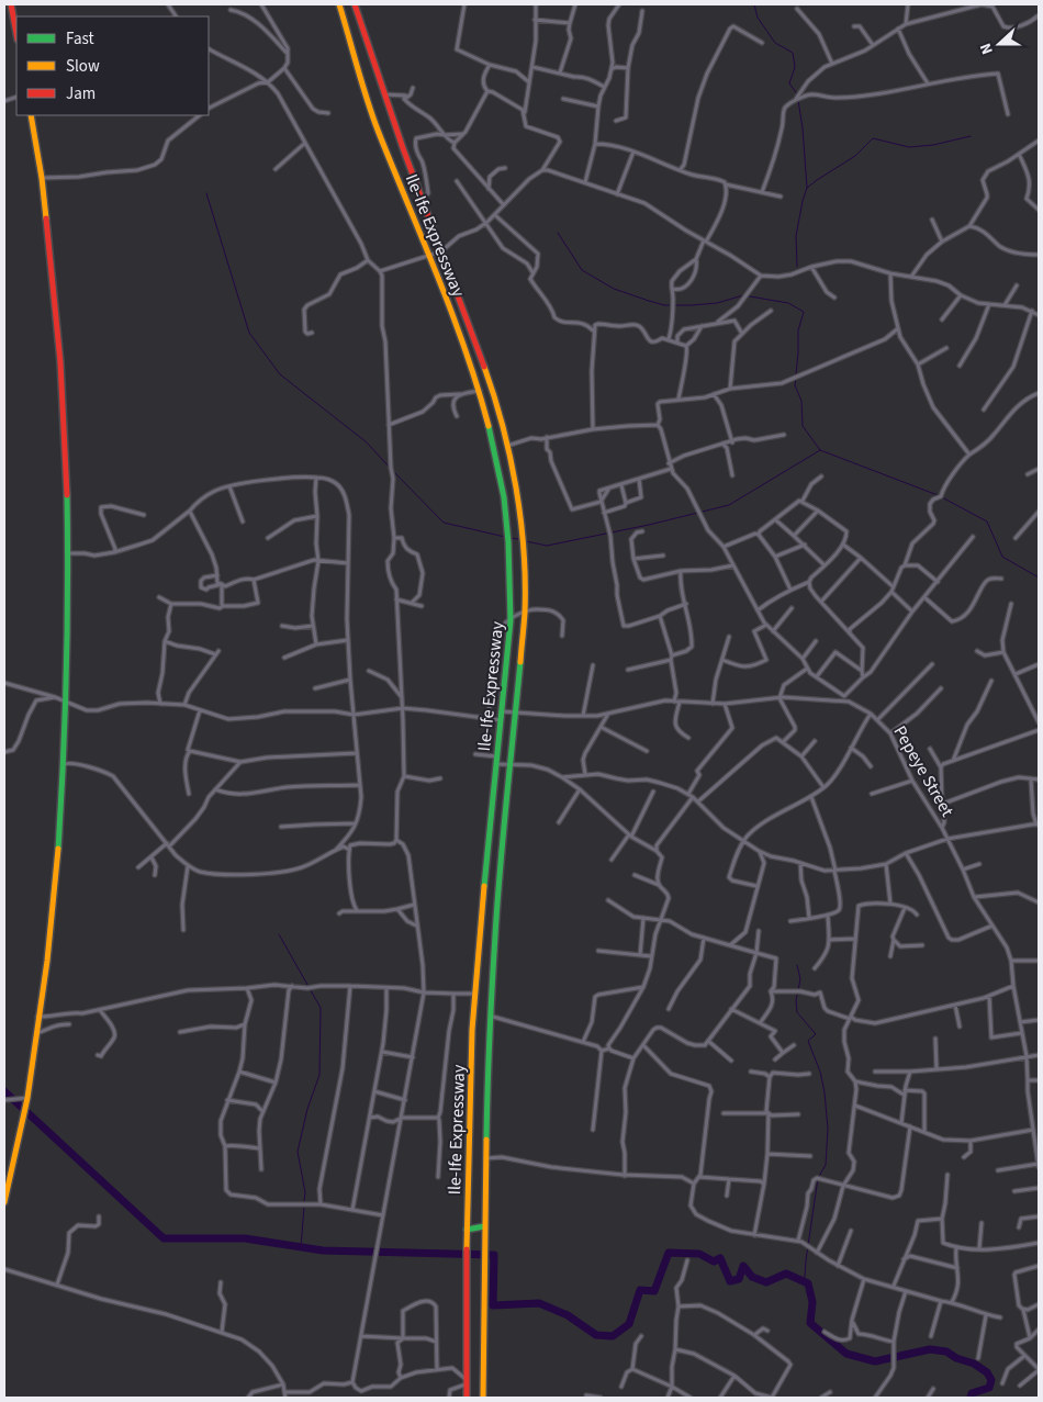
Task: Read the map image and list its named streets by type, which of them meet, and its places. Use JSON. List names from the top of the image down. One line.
{"streets":{"main road":["Ile-Ife Expressway"],"street":["Pepeye Street"]},"crossings":[["Ile-Ife Expressway","Pepeye Street"]],"legend":["Fast","Slow","Jam"],"north":"left"}
